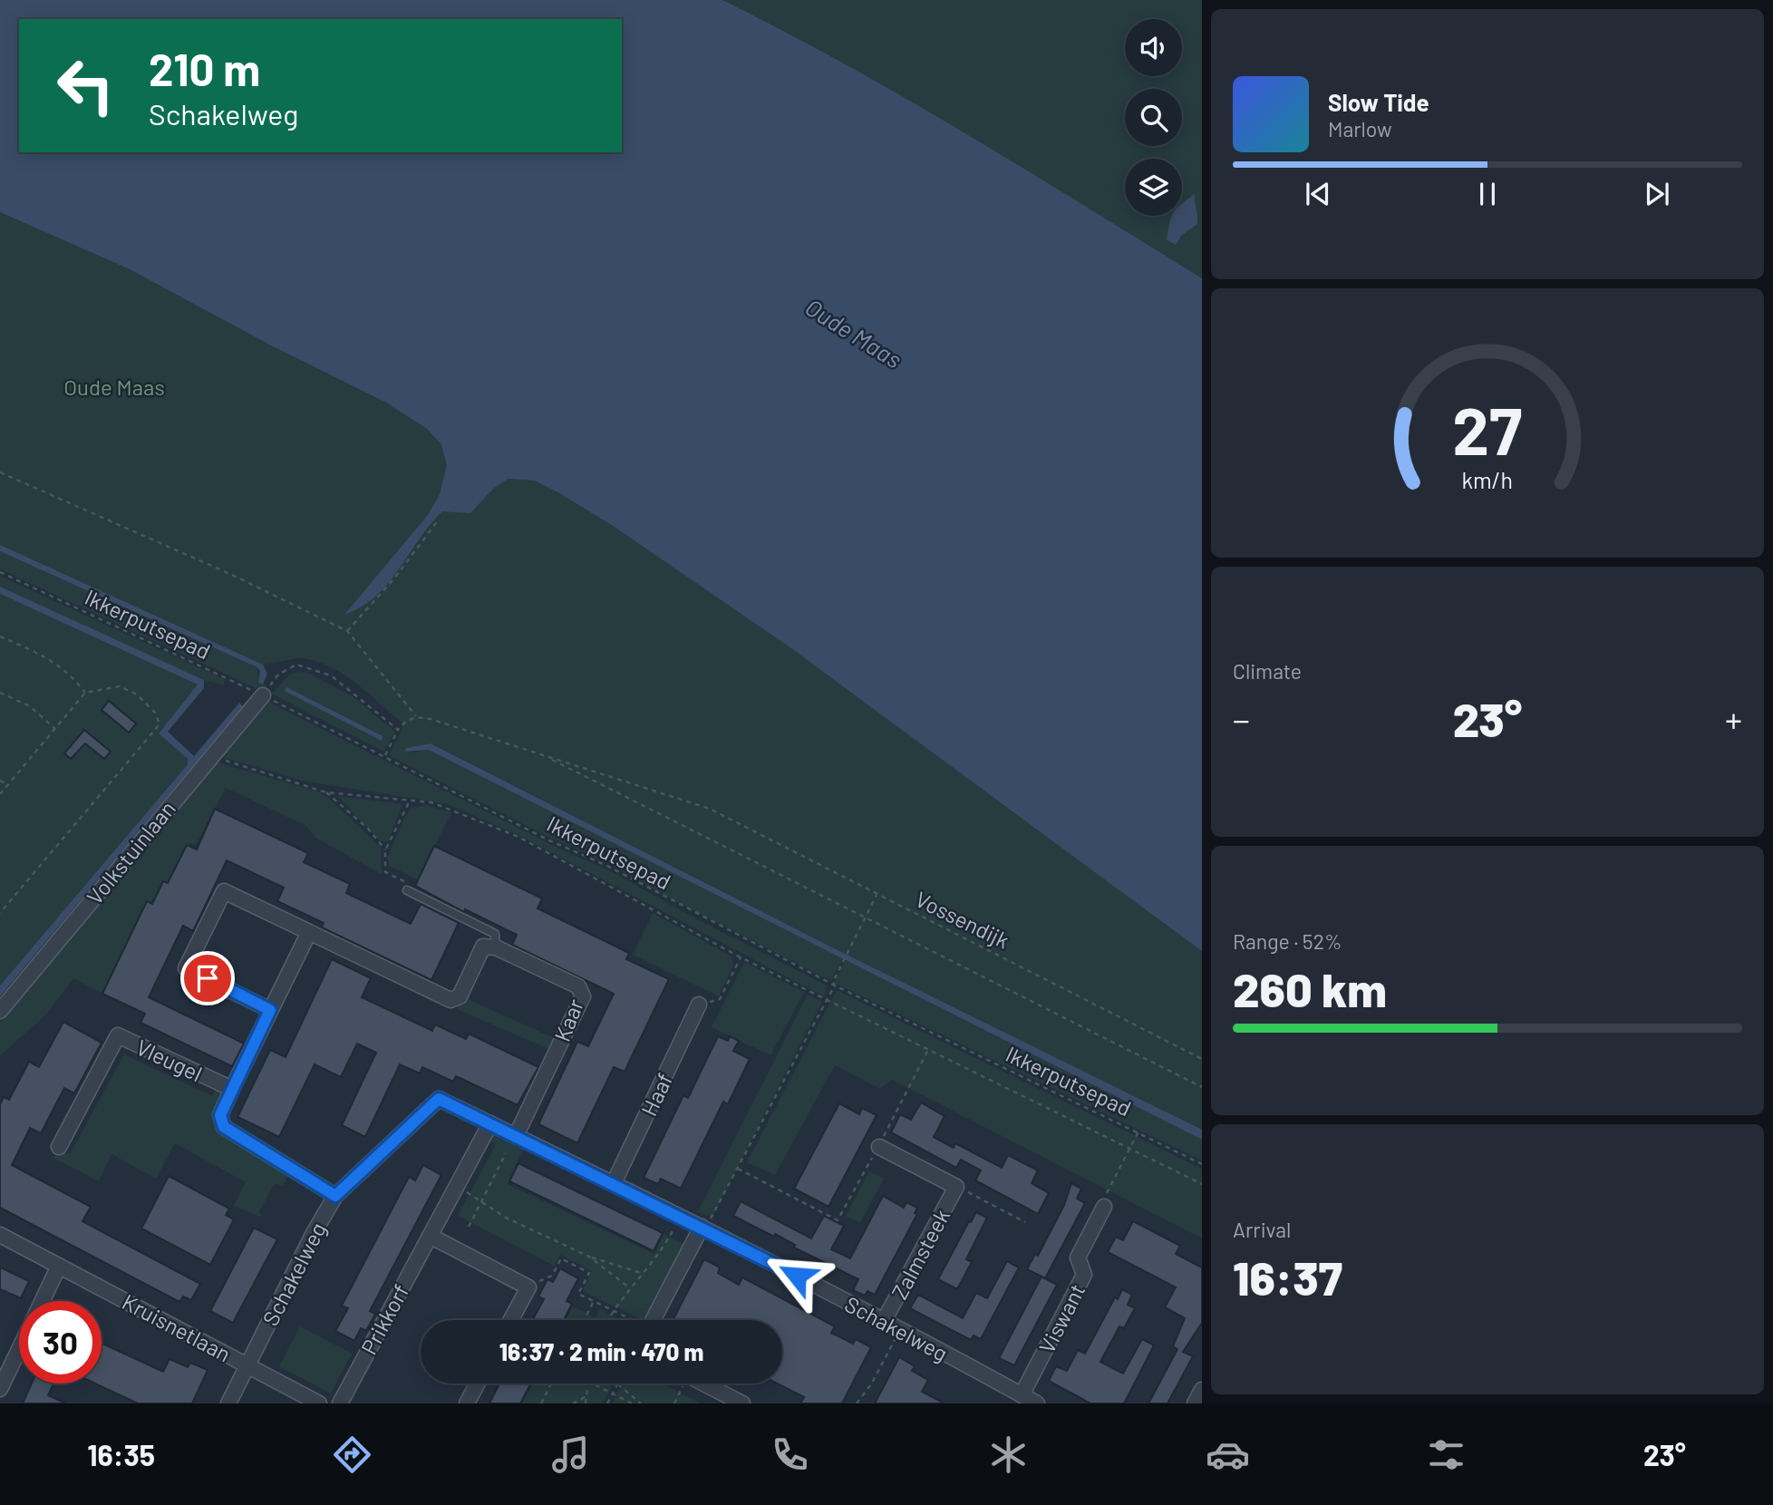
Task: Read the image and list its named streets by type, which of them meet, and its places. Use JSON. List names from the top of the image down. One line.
{"streets":{"street":["Volkstuinlaan","Kaar","Vleugel","Haaf","Zalmsteek","Schakelweg","Viswant","Prikkorf","Kruisnetlaan"],"path":["Ikkerputsepad","Vossendijk"]},"crossings":[["Ikkerputsepad","Volkstuinlaan"],["Kaar","Schakelweg"],["Haaf","Schakelweg"],["Zalmsteek","Schakelweg"],["Schakelweg","Viswant"],["Schakelweg","Prikkorf"],["Schakelweg","Kruisnetlaan"]],"water":["Oude Maas"],"parks":["Oude Maas"],"page":{"turn":["210 m","Schakelweg"],"song":["Slow Tide","Marlow"],"tile":["Climate",["Range · 52%","260 km"],["Arrival","16:37"]],"heat":["−","23°","+"],"limit":"30","trip":"16:37 · 2 min · 470 m","tabs":["16:35","23°"],"gauge":["27","km/h"]}}
